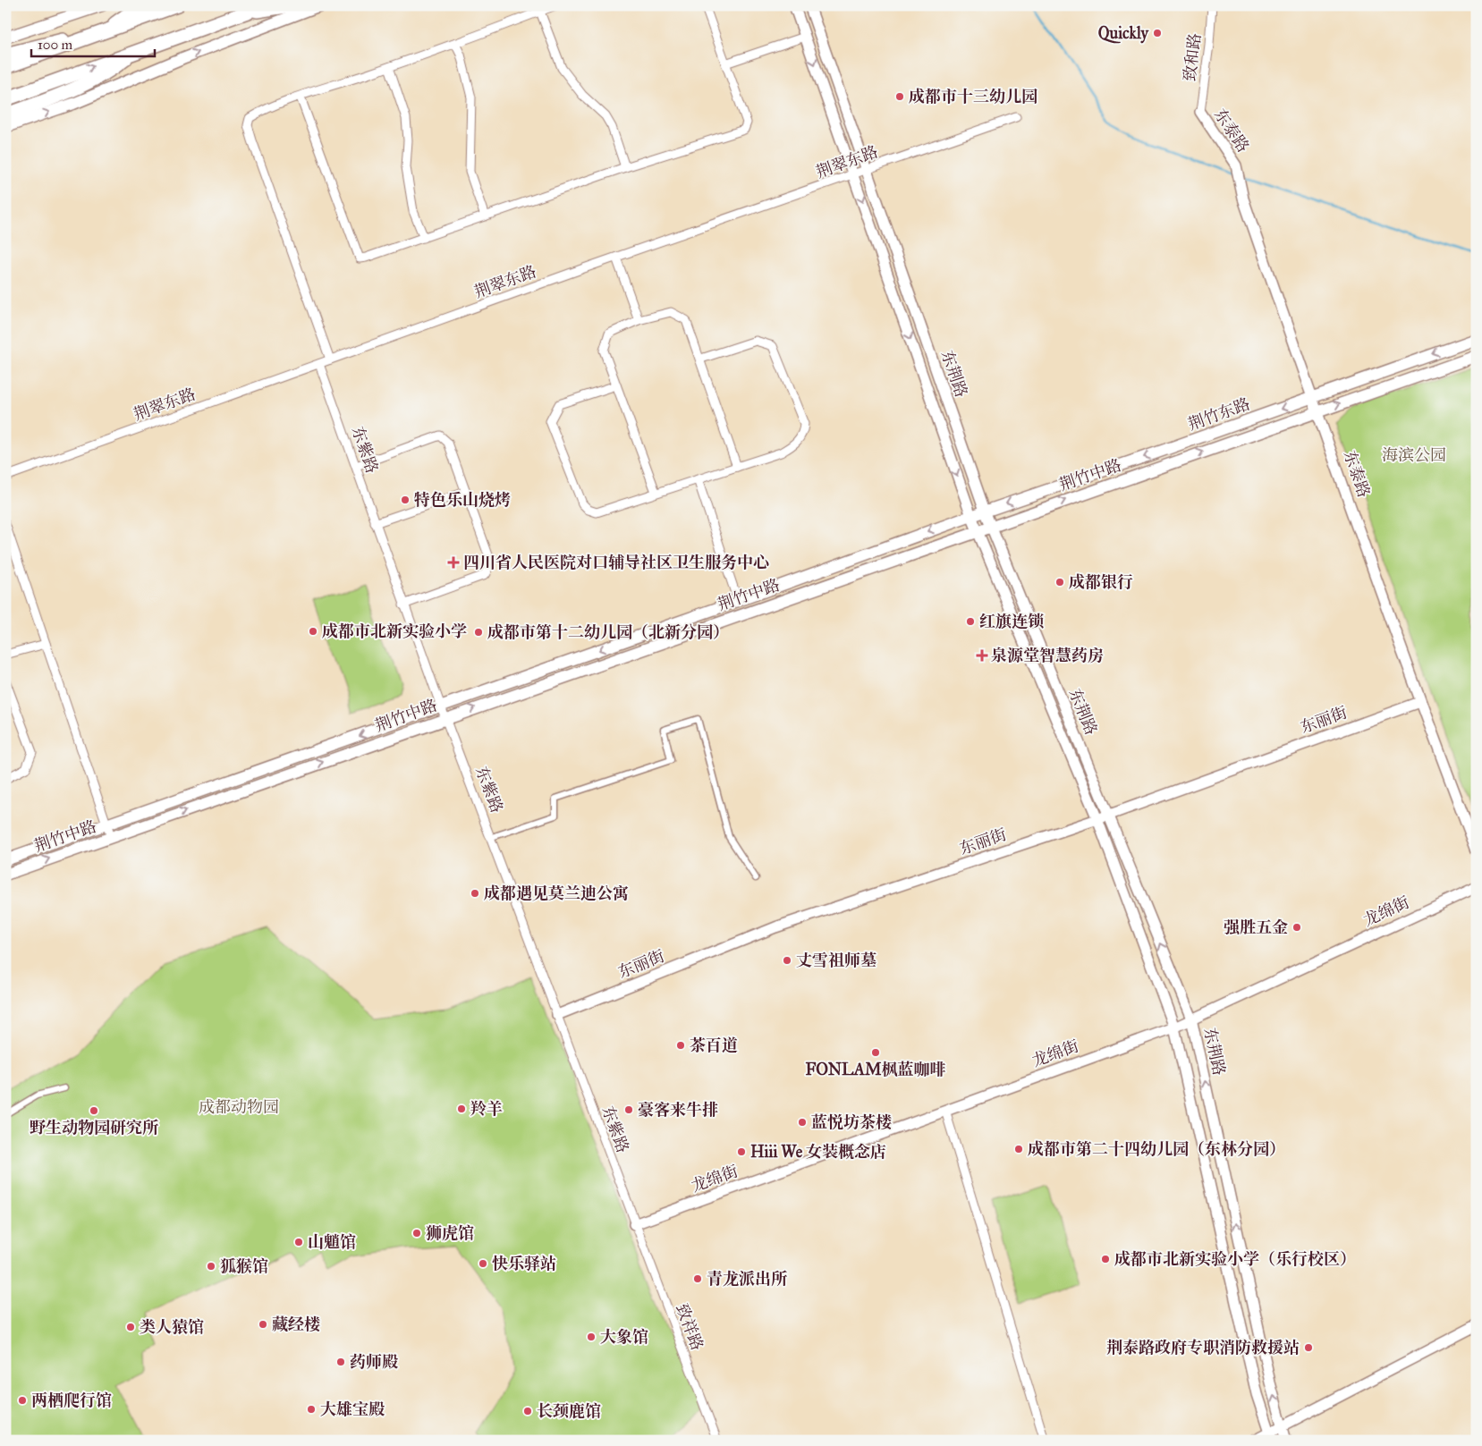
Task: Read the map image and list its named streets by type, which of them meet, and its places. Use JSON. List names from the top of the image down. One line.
{"streets":{"main road":["荆竹东路","荆竹中路"],"street":["致和路","东泰路","荆翠东路","东荆路","东紫路","东丽街","龙绵街","致祥路"]},"crossings":[["致和路","东泰路"],["东泰路","荆竹东路"],["东泰路","荆竹中路"],["东泰路","东丽街"],["荆翠东路","东荆路"],["荆翠东路","东紫路"],["东荆路","荆竹东路"],["东荆路","荆竹中路"],["东荆路","东丽街"],["东荆路","龙绵街"],["荆竹东路","荆竹中路"],["东紫路","荆竹中路"],["东紫路","东丽街"],["东紫路","龙绵街"],["东紫路","致祥路"],["龙绵街","致祥路"]],"one_way":["荆竹东路"],"parks":["海滨公园","成都动物园"],"places":{"other":["Quickly","成都市十三幼儿园","特色乐山烧烤","成都银行","红旗连锁","成都市北新实验小学","成都市第十二幼儿园（北新分园）","成都遇见莫兰迪公寓","强胜五金","丈雪祖师墓","茶百道","FONLAM枫蓝咖啡","羚羊","豪客来牛排","野生动物园研究所","蓝悦坊茶楼","成都市第二十四幼儿园（东林分园）","Hiii We 女装概念店","狮虎馆","山魈馆","成都市北新实验小学（乐行校区）","快乐驿站","狐猴馆","青龙派出所","藏经楼","类人猿馆","大象馆","荆泰路政府专职消防救援站","药师殿","两栖爬行馆","大雄宝殿","长颈鹿馆"],"health":["四川省人民医院对口辅导社区卫生服务中心","泉源堂智慧药房"]},"scale_bar":"100 m"}
